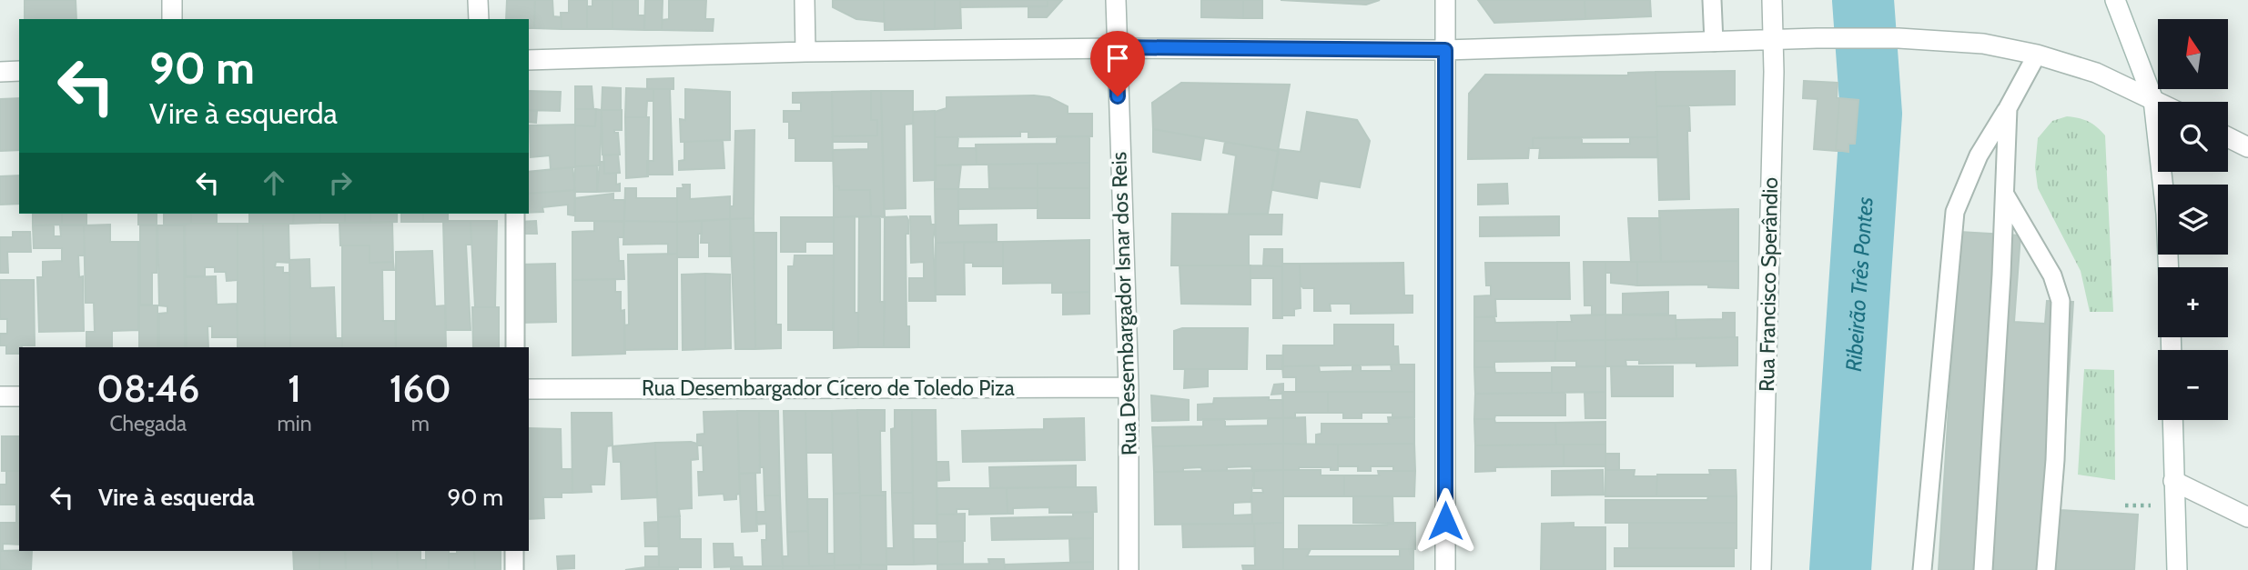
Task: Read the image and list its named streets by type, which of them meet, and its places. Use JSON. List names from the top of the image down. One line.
{"streets":{"street":["Rua Francisco Sperândio","Rua Desembargador Isnar dos Reis","Rua Desembargador Cícero de Toledo Piza"]},"crossings":[["Rua Desembargador Isnar dos Reis","Rua Desembargador Cícero de Toledo Piza"]],"water":["Ribeirão Três Pontes"],"north":"top","page":{"map_buttons":["+","−"],"turn":["90 m","Vire à esquerda"],"eta":["08:46","Chegada","1","min","160","m"],"list":[{"name":"Vire à esquerda","value":"90 m"}]}}
